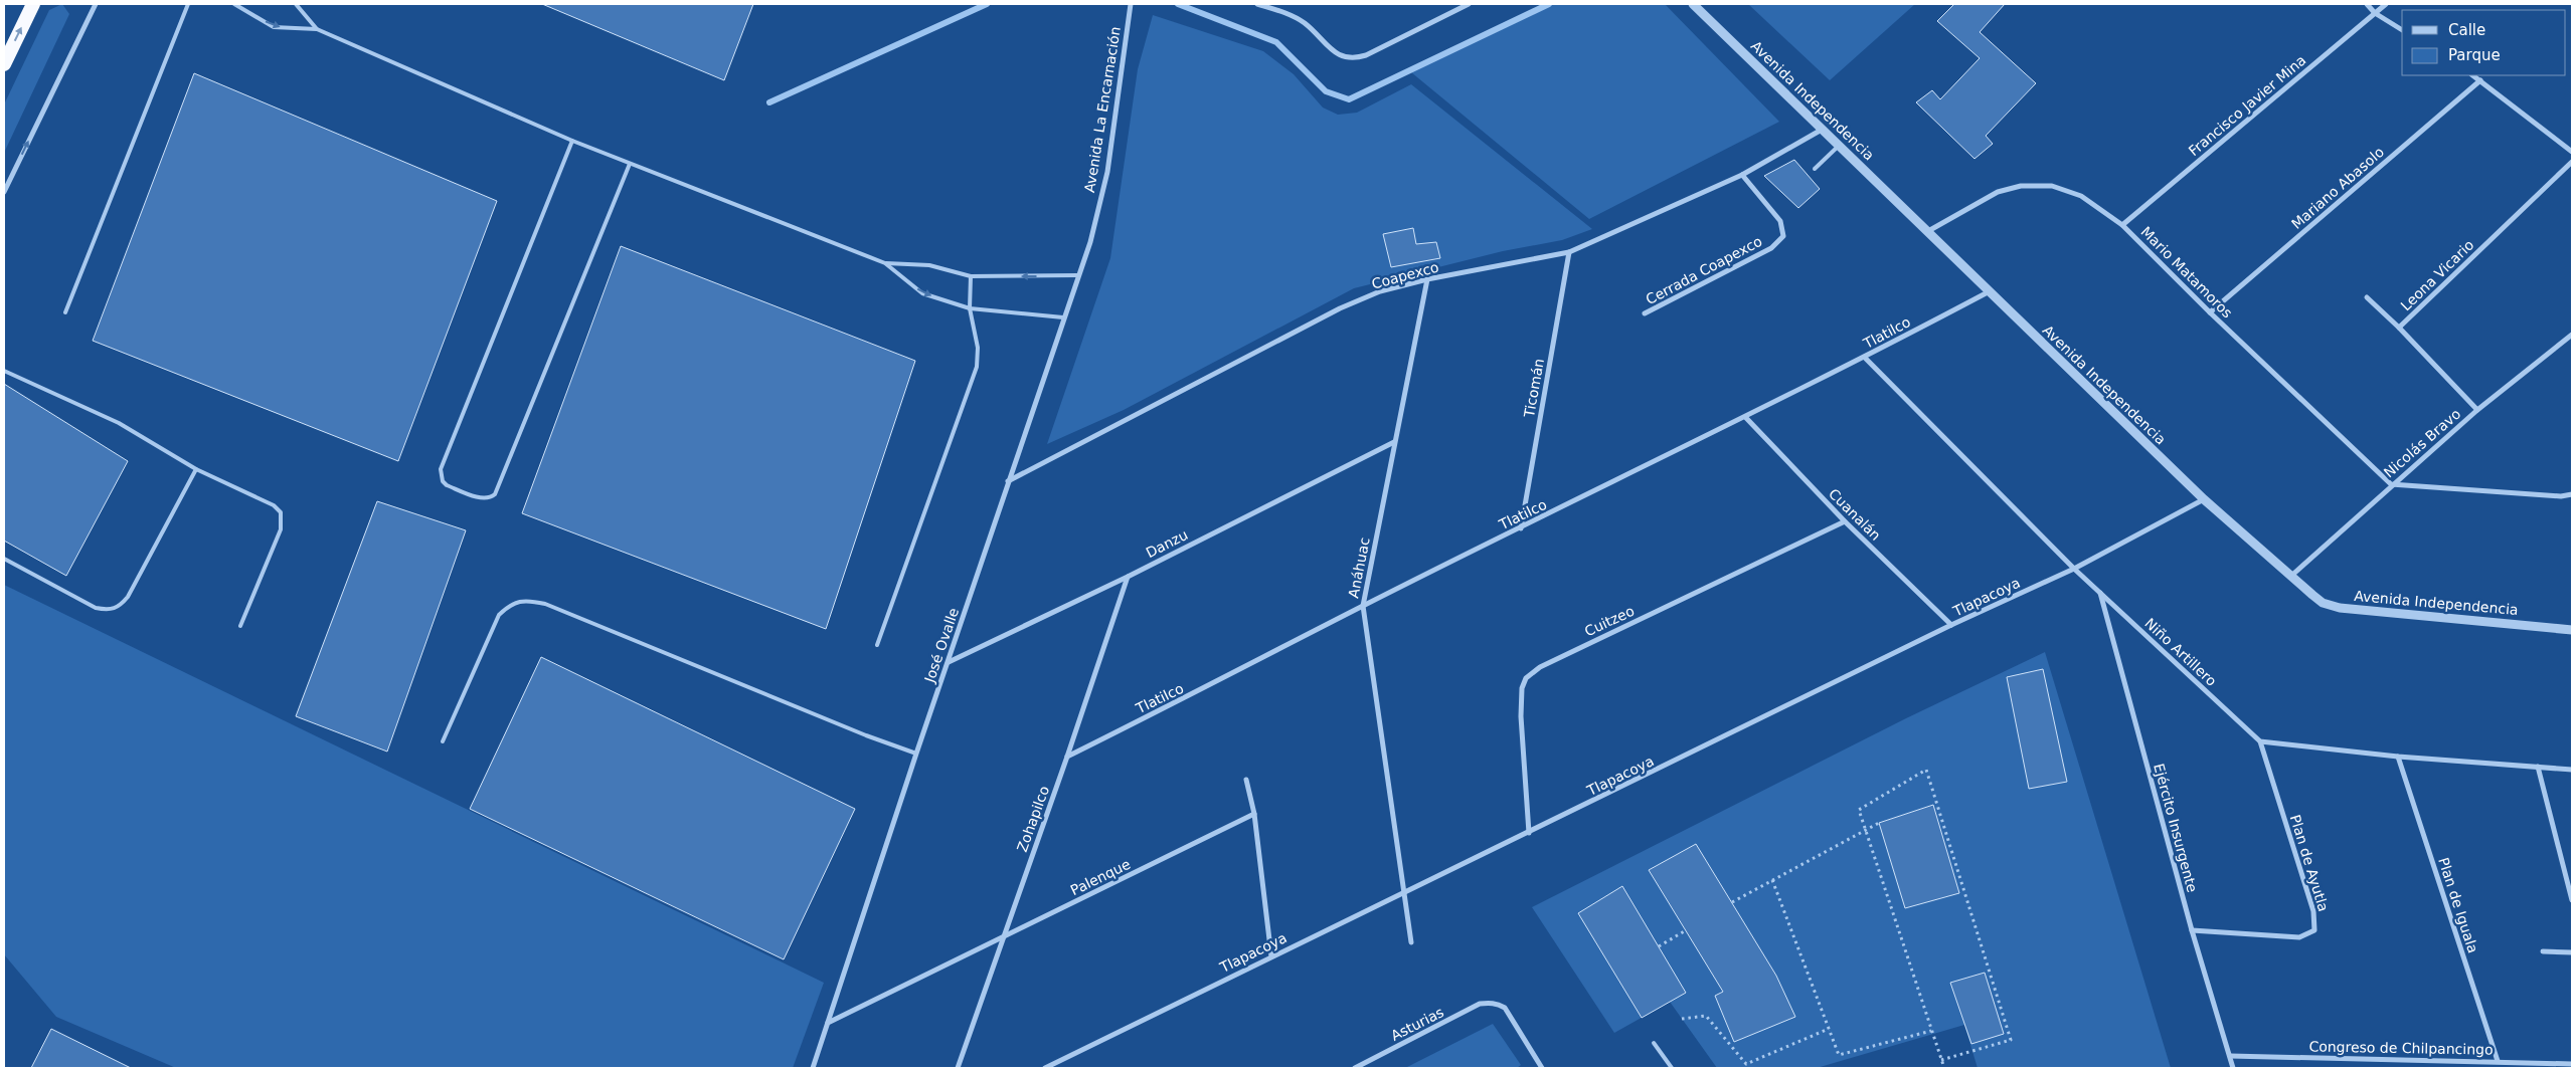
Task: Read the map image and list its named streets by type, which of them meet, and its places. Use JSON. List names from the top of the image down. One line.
{"streets":{"street":["Avenida Independencia","Francisco Javier Mina","Avenida La Encarnación","Mariano Abasolo","Cerrada Coapexco","Mario Matamoros","Coapexco","Leona Vicario","Tlatilco","Ticomán","Nicolás Bravo","Cuanalán","Danzu","Anáhuac","Tlapacoya","Cuitzeo","José Ovalle","Niño Artillero","Zohapilco","Ejército Insurgente","Plan de Ayutla","Palenque","Plan de Iguala","Asturias","Congreso de Chilpancingo"]},"crossings":[["Avenida Independencia","Mario Matamoros"],["Avenida Independencia","Coapexco"],["Avenida Independencia","Tlatilco"],["Avenida Independencia","Nicolás Bravo"],["Avenida Independencia","Tlapacoya"],["Francisco Javier Mina","Mario Matamoros"],["Avenida La Encarnación","José Ovalle"],["Mariano Abasolo","Mario Matamoros"],["Cerrada Coapexco","Coapexco"],["Mario Matamoros","Nicolás Bravo"],["Coapexco","Ticomán"],["Coapexco","Anáhuac"],["Coapexco","José Ovalle"],["Leona Vicario","Nicolás Bravo"],["Tlatilco","Ticomán"],["Tlatilco","Cuanalán"],["Tlatilco","Anáhuac"],["Tlatilco","Niño Artillero"],["Tlatilco","Zohapilco"],["Cuanalán","Tlapacoya"],["Cuanalán","Cuitzeo"],["Danzu","Anáhuac"],["Danzu","José Ovalle"],["Danzu","Zohapilco"],["Anáhuac","Tlapacoya"],["Tlapacoya","Cuitzeo"],["Tlapacoya","Niño Artillero"],["José Ovalle","Palenque"],["Niño Artillero","Ejército Insurgente"],["Niño Artillero","Plan de Ayutla"],["Zohapilco","Palenque"],["Ejército Insurgente","Plan de Ayutla"],["Ejército Insurgente","Congreso de Chilpancingo"],["Plan de Iguala","Congreso de Chilpancingo"]],"legend":["Calle","Parque"]}
